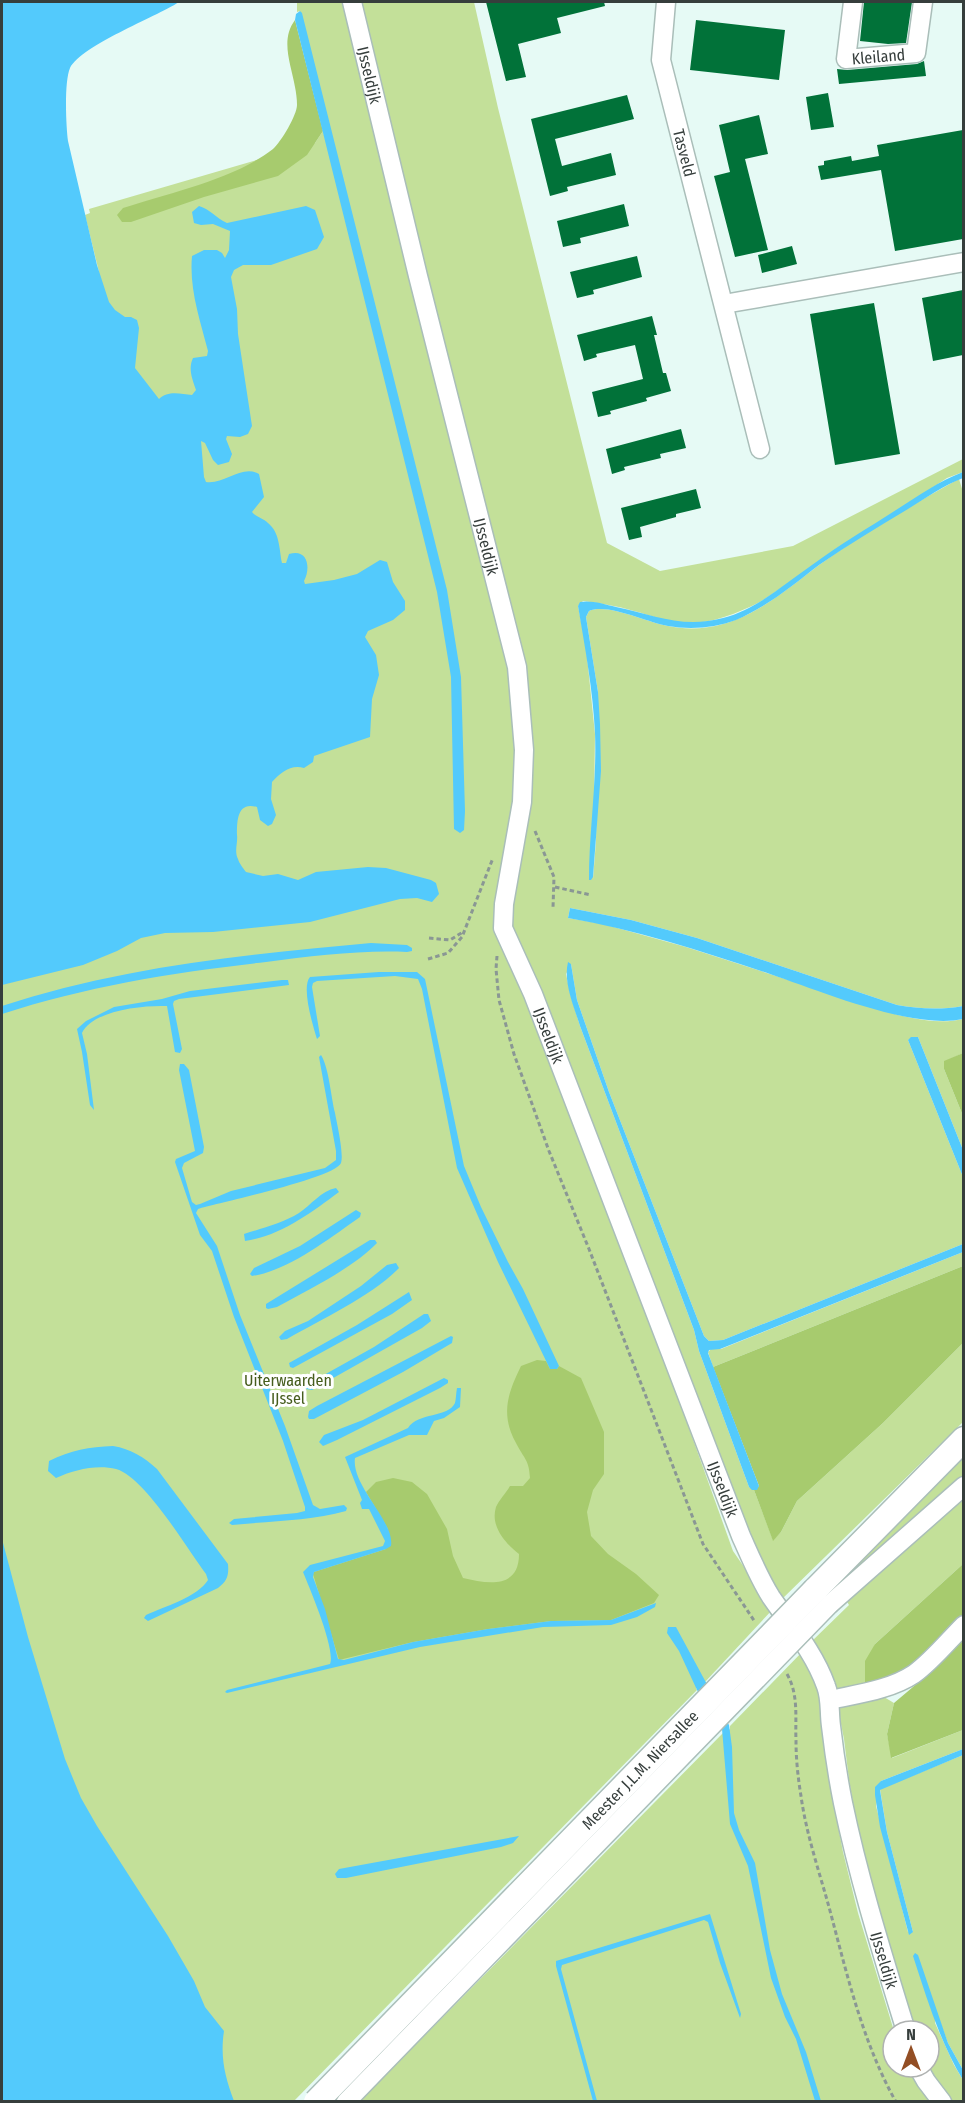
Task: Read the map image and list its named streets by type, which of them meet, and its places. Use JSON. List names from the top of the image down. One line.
{"streets":{"main road":["Meester J.L.M. Niersallee"],"street":["Kleiland","IJsseldijk","Tasveld"]},"parks":["Uiterwaarden IJssel"],"north":"top"}
